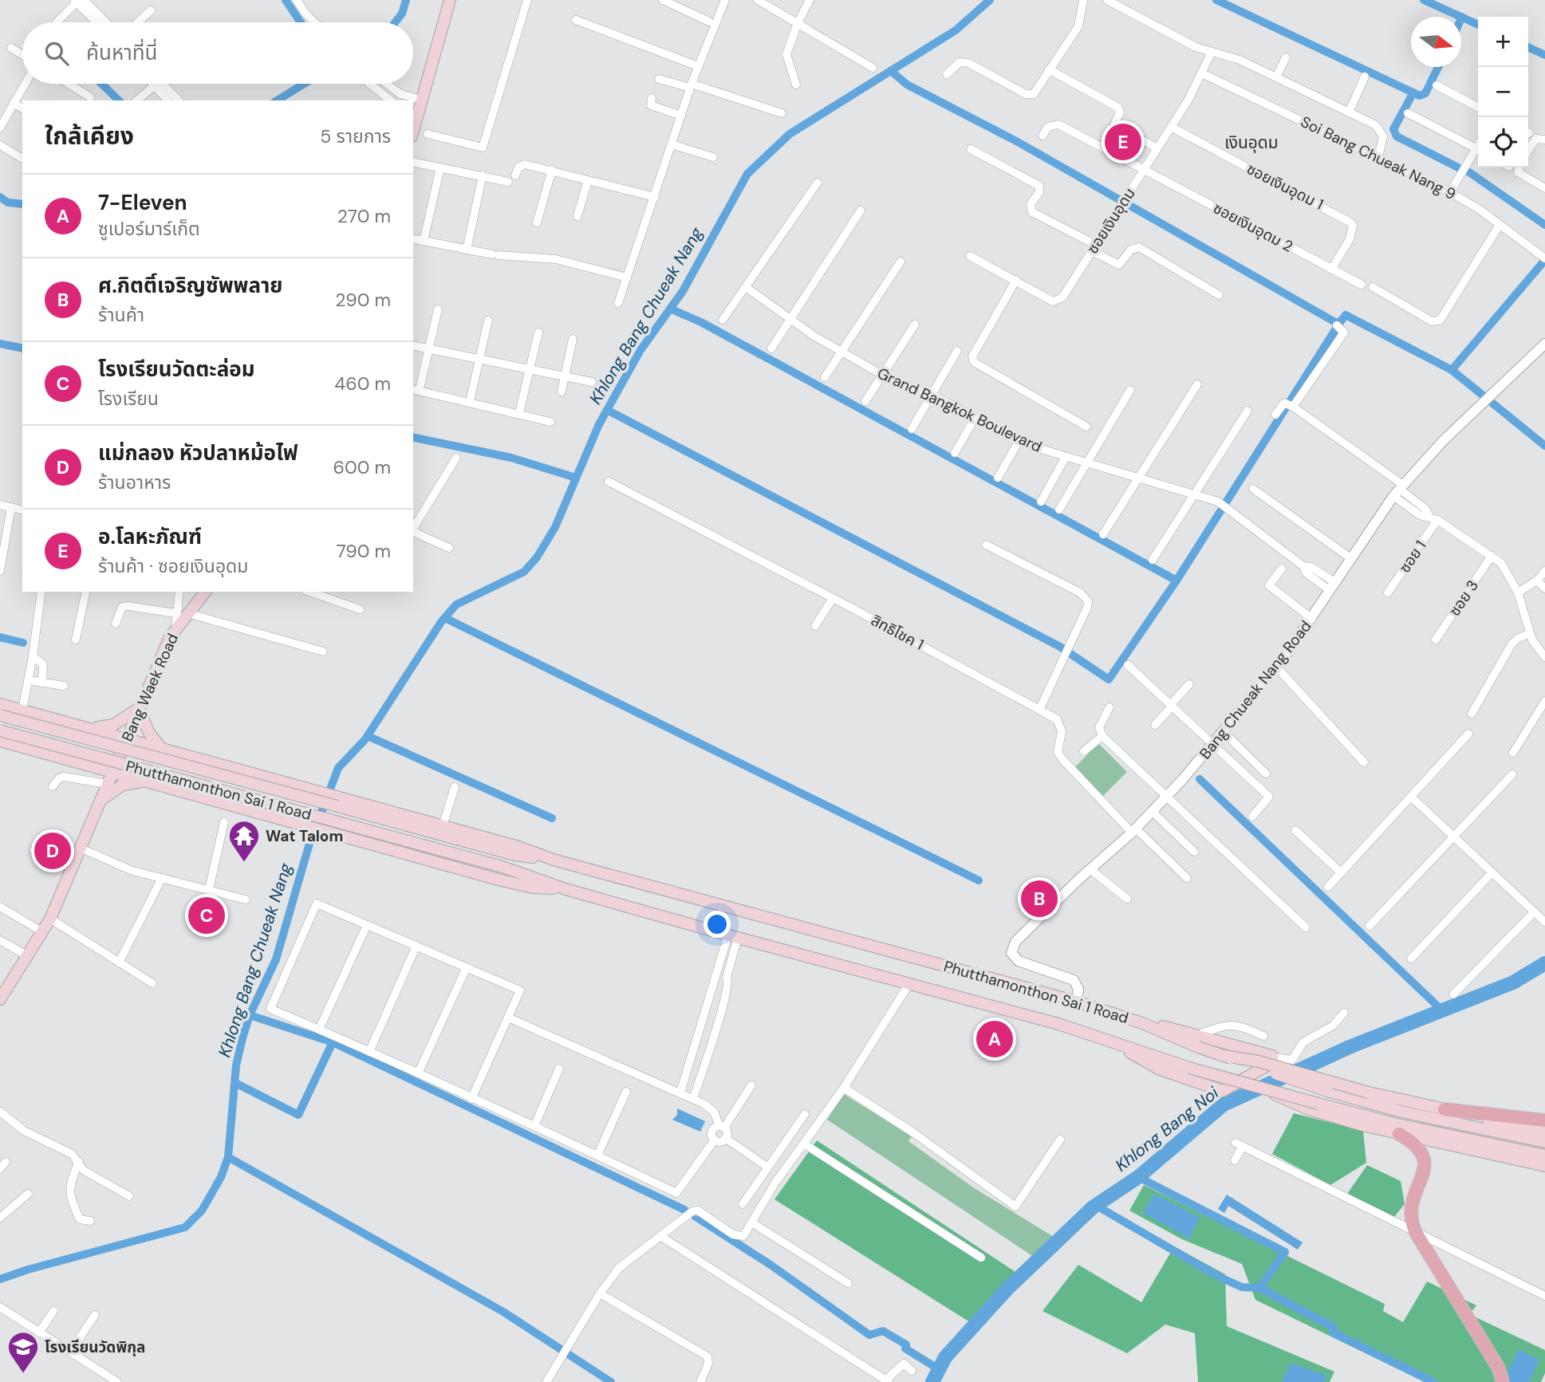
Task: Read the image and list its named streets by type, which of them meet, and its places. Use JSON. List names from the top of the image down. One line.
{"streets":{"main road":["Bang Waek Road","Phutthamonthon Sai 1 Road"],"street":["Soi Bang Chueak Nang 9","ซอยเงินอุดม 1","ซอยเงินอุดม","ซอยเงินอุดม 2","Grand Bangkok Boulevard","ซอย 1","ซอย 3","สิทธิโชค 1","Bang Chueak Nang Road"]},"crossings":[["Soi Bang Chueak Nang 9","ซอยเงินอุดม"],["ซอยเงินอุดม 1","ซอยเงินอุดม"],["ซอยเงินอุดม 1","ซอยเงินอุดม 2"],["ซอยเงินอุดม","ซอยเงินอุดม 2"],["Grand Bangkok Boulevard","Bang Chueak Nang Road"],["สิทธิโชค 1","Bang Chueak Nang Road"],["Bang Waek Road","Phutthamonthon Sai 1 Road"],["Bang Chueak Nang Road","Phutthamonthon Sai 1 Road"]],"districts":["เงินอุดม"],"water":["Khlong Bang Chueak Nang","Khlong Bang Noi"],"places":{"temple":["Wat Talom"],"school or university":["โรงเรียนวัดพิกุล"]},"north":"right","page":{"map_buttons":["+","−"],"search":"ค้นหาที่นี่","heading":["ใกล้เคียง","5 รายการ"],"pins":["E","D","B","C","A"],"list":[{"mark":"A","name":"7-Eleven","note":"ซูเปอร์มาร์เก็ต","value":"270 m"},{"mark":"B","name":"ศ.กิตติ์เจริญซัพพลาย","note":"ร้านค้า","value":"290 m"},{"mark":"C","name":"โรงเรียนวัดตะล่อม","note":"โรงเรียน","value":"460 m"},{"mark":"D","name":"แม่กลอง หัวปลาหม้อไฟ","note":"ร้านอาหาร","value":"600 m"},{"mark":"E","name":"อ.โลหะภัณฑ์","note":"ร้านค้า · ซอยเงินอุดม","value":"790 m"}]}}
